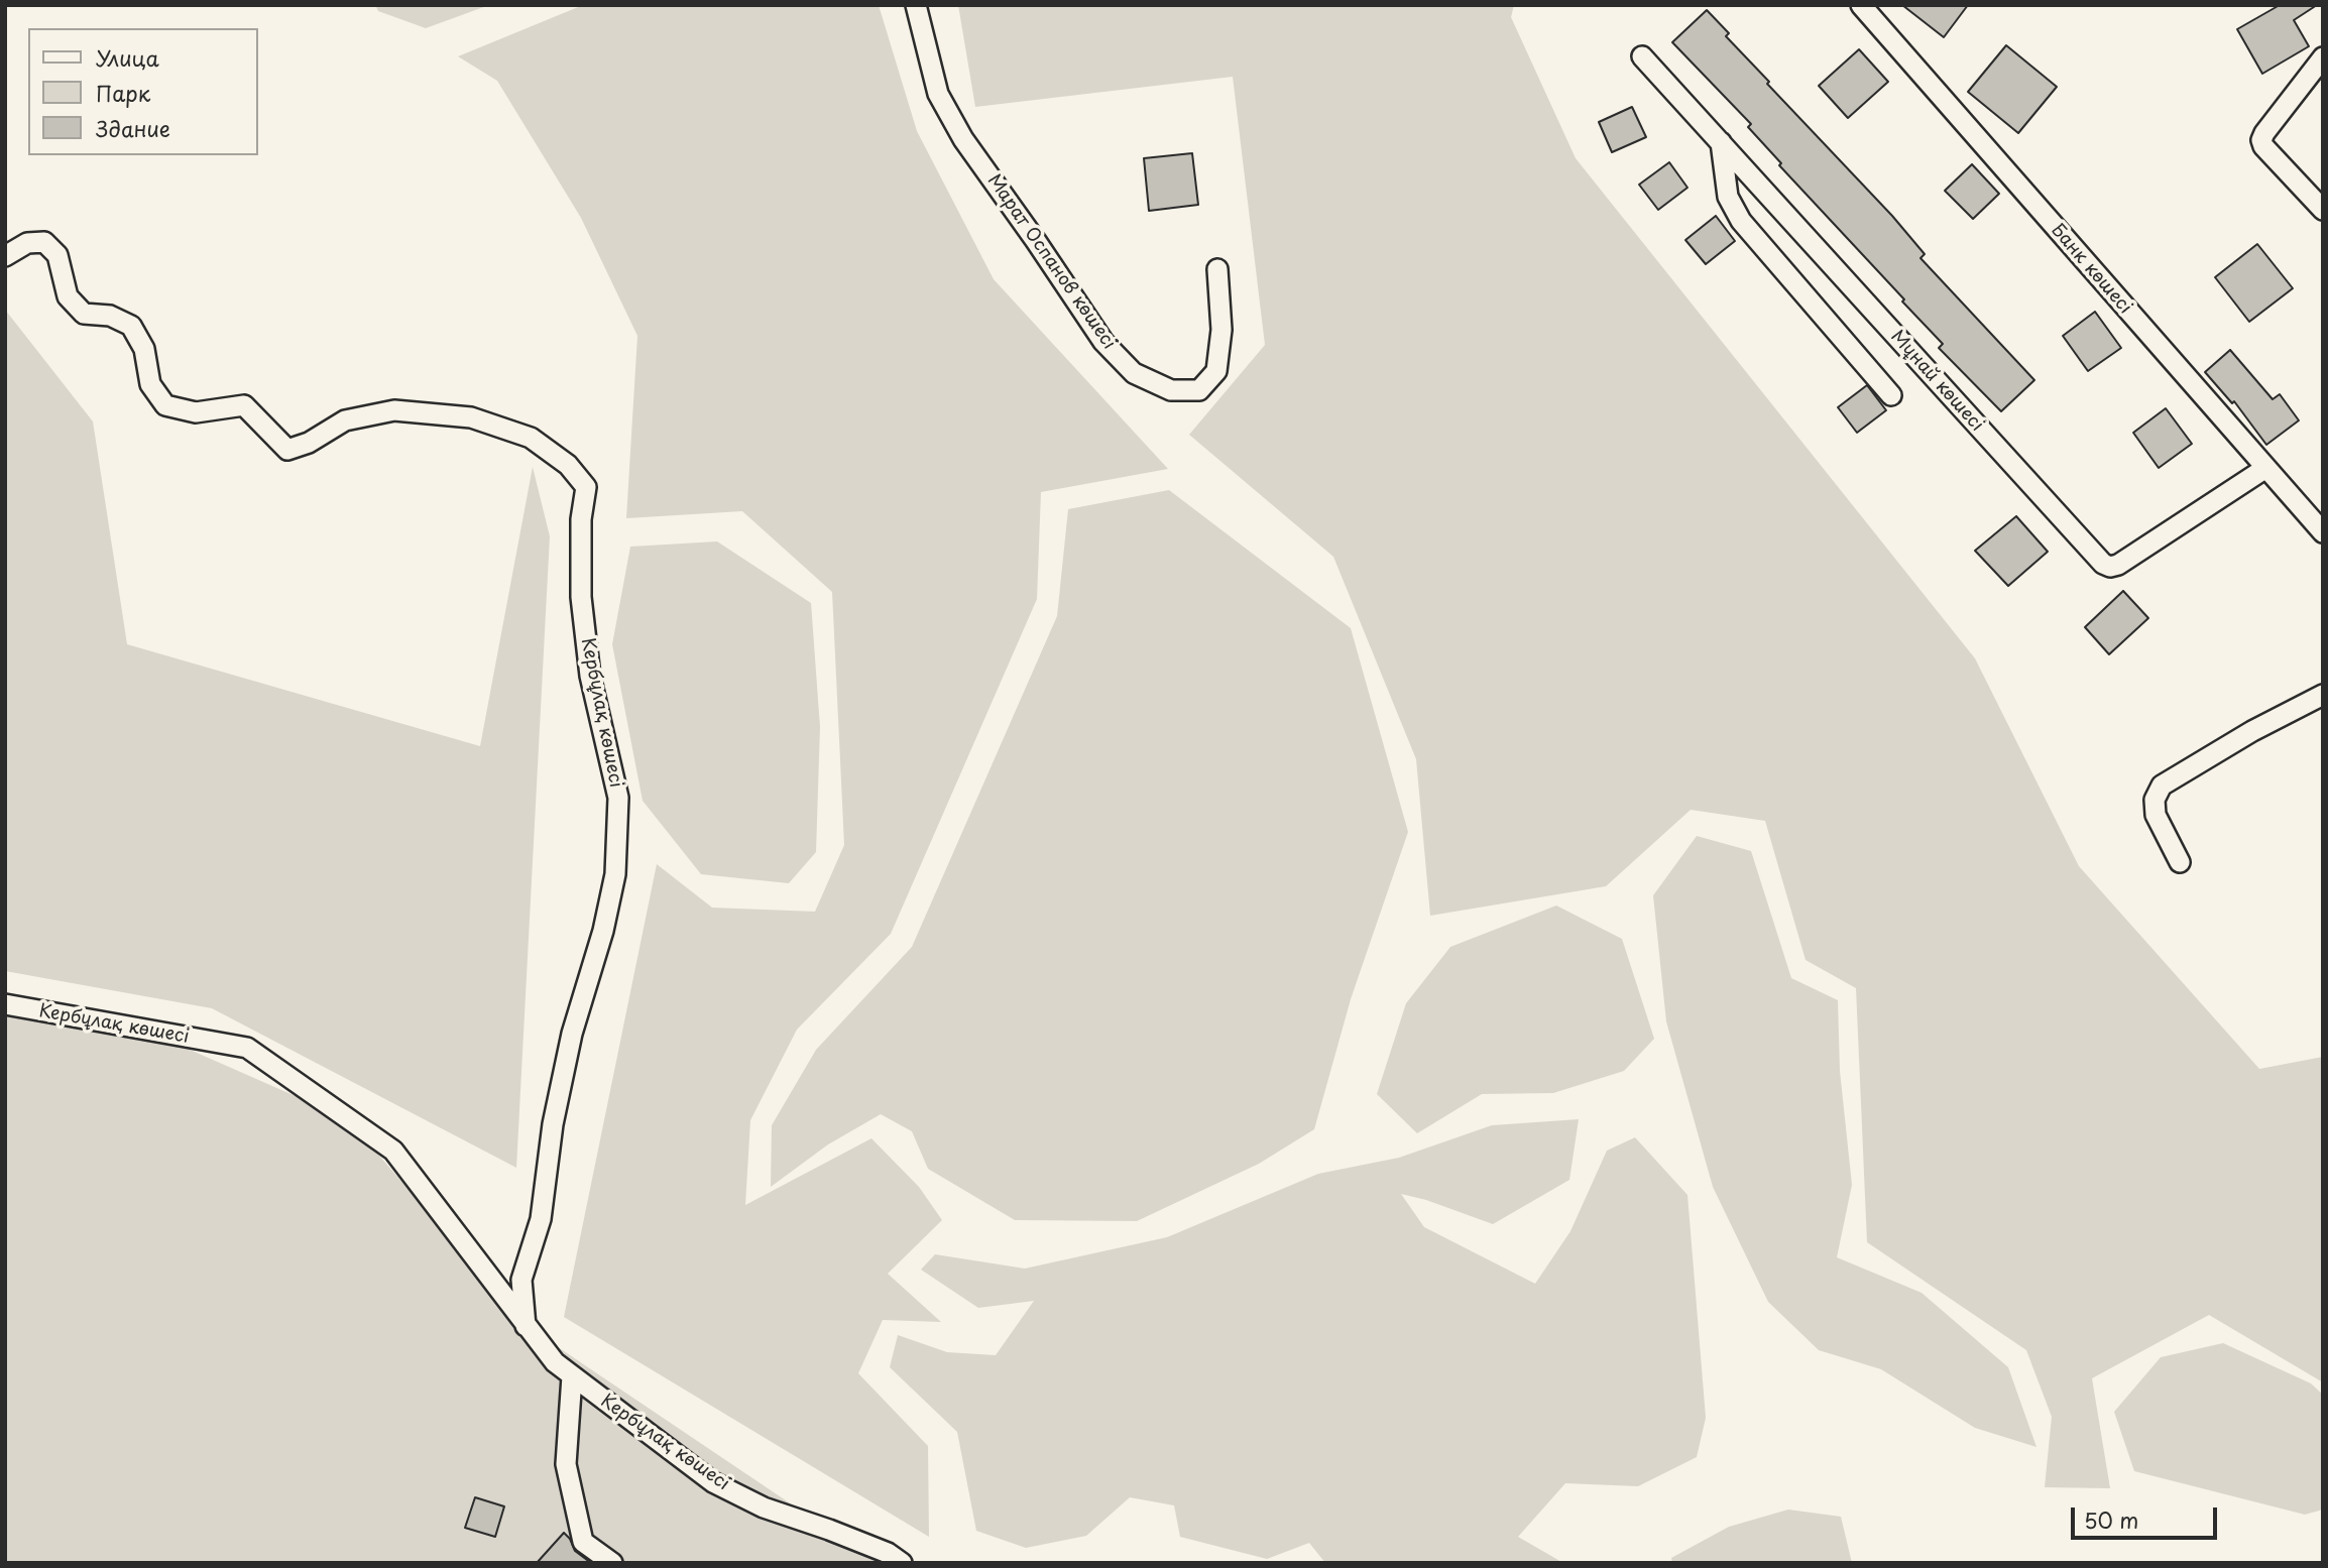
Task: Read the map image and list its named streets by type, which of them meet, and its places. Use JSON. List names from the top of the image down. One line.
{"streets":{"street":["Марат Оспанов көшесі","Банк көшесі","Мұнай көшесі","Кербұлақ көшесі"]},"crossings":[["Банк көшесі","Мұнай көшесі"]],"legend":["Улица","Парк","Здание"],"scale_bar":"50 m"}
